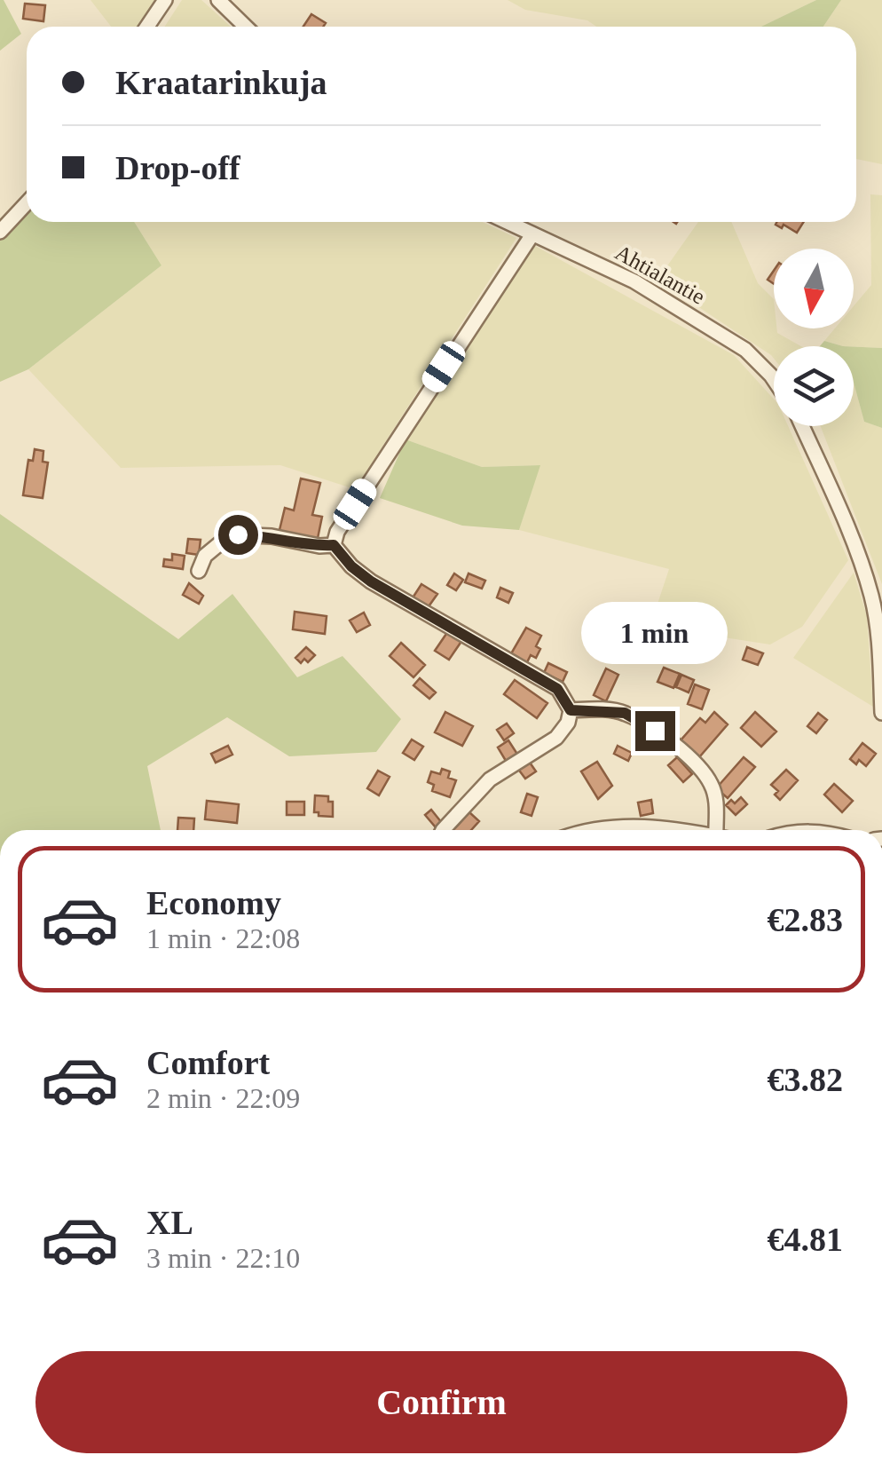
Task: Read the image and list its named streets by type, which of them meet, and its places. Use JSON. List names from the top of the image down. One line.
{"streets":{"street":["Ahtialantie"]},"north":"bottom","page":{"banner":["Kraatarinkuja","Drop-off"],"bubble":"1 min","list":[{"name":"Economy","note":"1 min · 22:08","value":"€2.83"},{"name":"Comfort","note":"2 min · 22:09","value":"€3.82"},{"name":"XL","note":"3 min · 22:10","value":"€4.81"}],"buttons":"Confirm"}}
